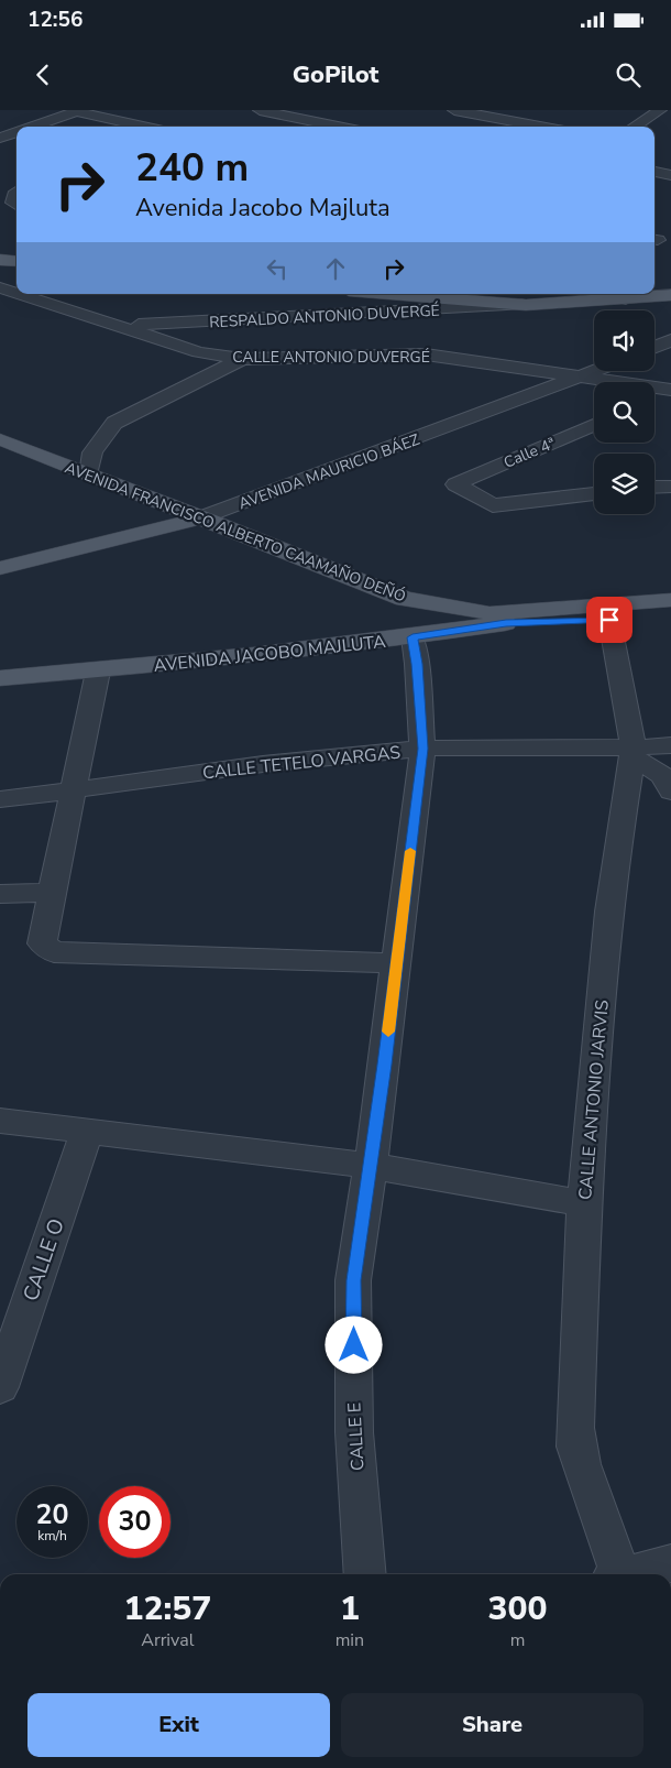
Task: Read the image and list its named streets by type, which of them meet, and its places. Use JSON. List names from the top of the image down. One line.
{"streets":{"main road":["AVENIDA MAURICIO BÁEZ","AVENIDA FRANCISCO ALBERTO CAAMAÑO DEÑÓ","AVENIDA JACOBO MAJLUTA"],"street":["RESPALDO ANTONIO DUVERGÉ","CALLE ANTONIO DUVERGÉ","Calle 4ª","CALLE TETELO VARGAS","CALLE ANTONIO JARVIS","CALLE O","CALLE E"]},"crossings":[["RESPALDO ANTONIO DUVERGÉ","CALLE ANTONIO DUVERGÉ"],["CALLE ANTONIO DUVERGÉ","AVENIDA MAURICIO BÁEZ"],["AVENIDA MAURICIO BÁEZ","AVENIDA FRANCISCO ALBERTO CAAMAÑO DEÑÓ"],["AVENIDA FRANCISCO ALBERTO CAAMAÑO DEÑÓ","AVENIDA JACOBO MAJLUTA"],["AVENIDA FRANCISCO ALBERTO CAAMAÑO DEÑÓ","CALLE E"],["AVENIDA JACOBO MAJLUTA","CALLE ANTONIO JARVIS"],["AVENIDA JACOBO MAJLUTA","CALLE E"],["CALLE TETELO VARGAS","CALLE ANTONIO JARVIS"],["CALLE TETELO VARGAS","CALLE E"]],"page":{"status":"12:56","header":"GoPilot","turn":["240 m","Avenida Jacobo Majluta"],"speed":"20 km/h","limit":"30","eta":["12:57","Arrival","1","min","300","m"],"buttons":["Exit","Share"]}}
